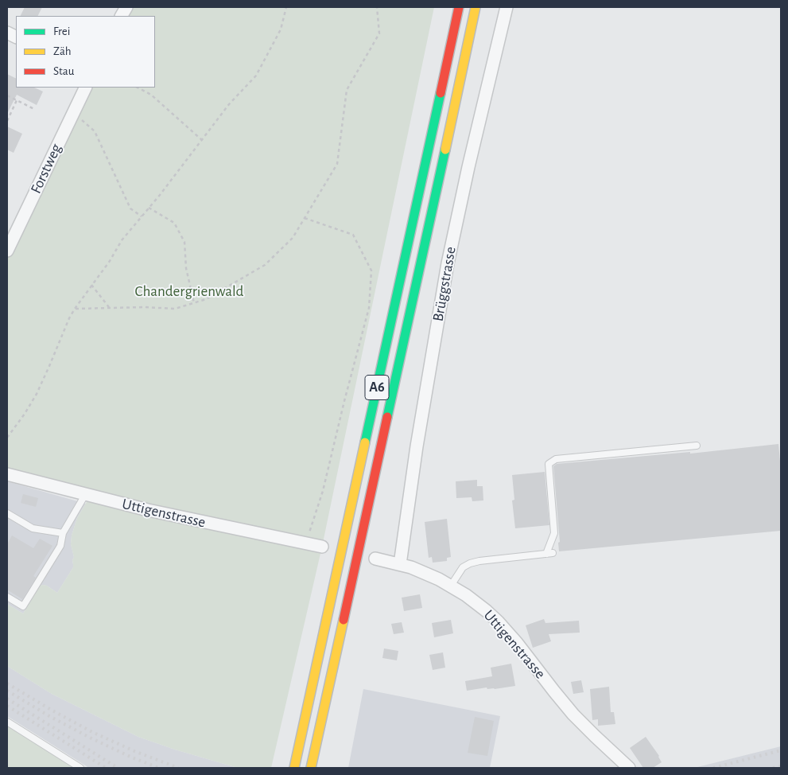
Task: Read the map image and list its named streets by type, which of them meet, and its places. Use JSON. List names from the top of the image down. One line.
{"streets":{"highway":["A6"],"street":["Forstweg","Brüggstrasse","Uttigenstrasse"]},"crossings":[["Brüggstrasse","Uttigenstrasse"]],"parks":["Chandergrienwald"],"legend":["Frei","Zäh","Stau"]}
